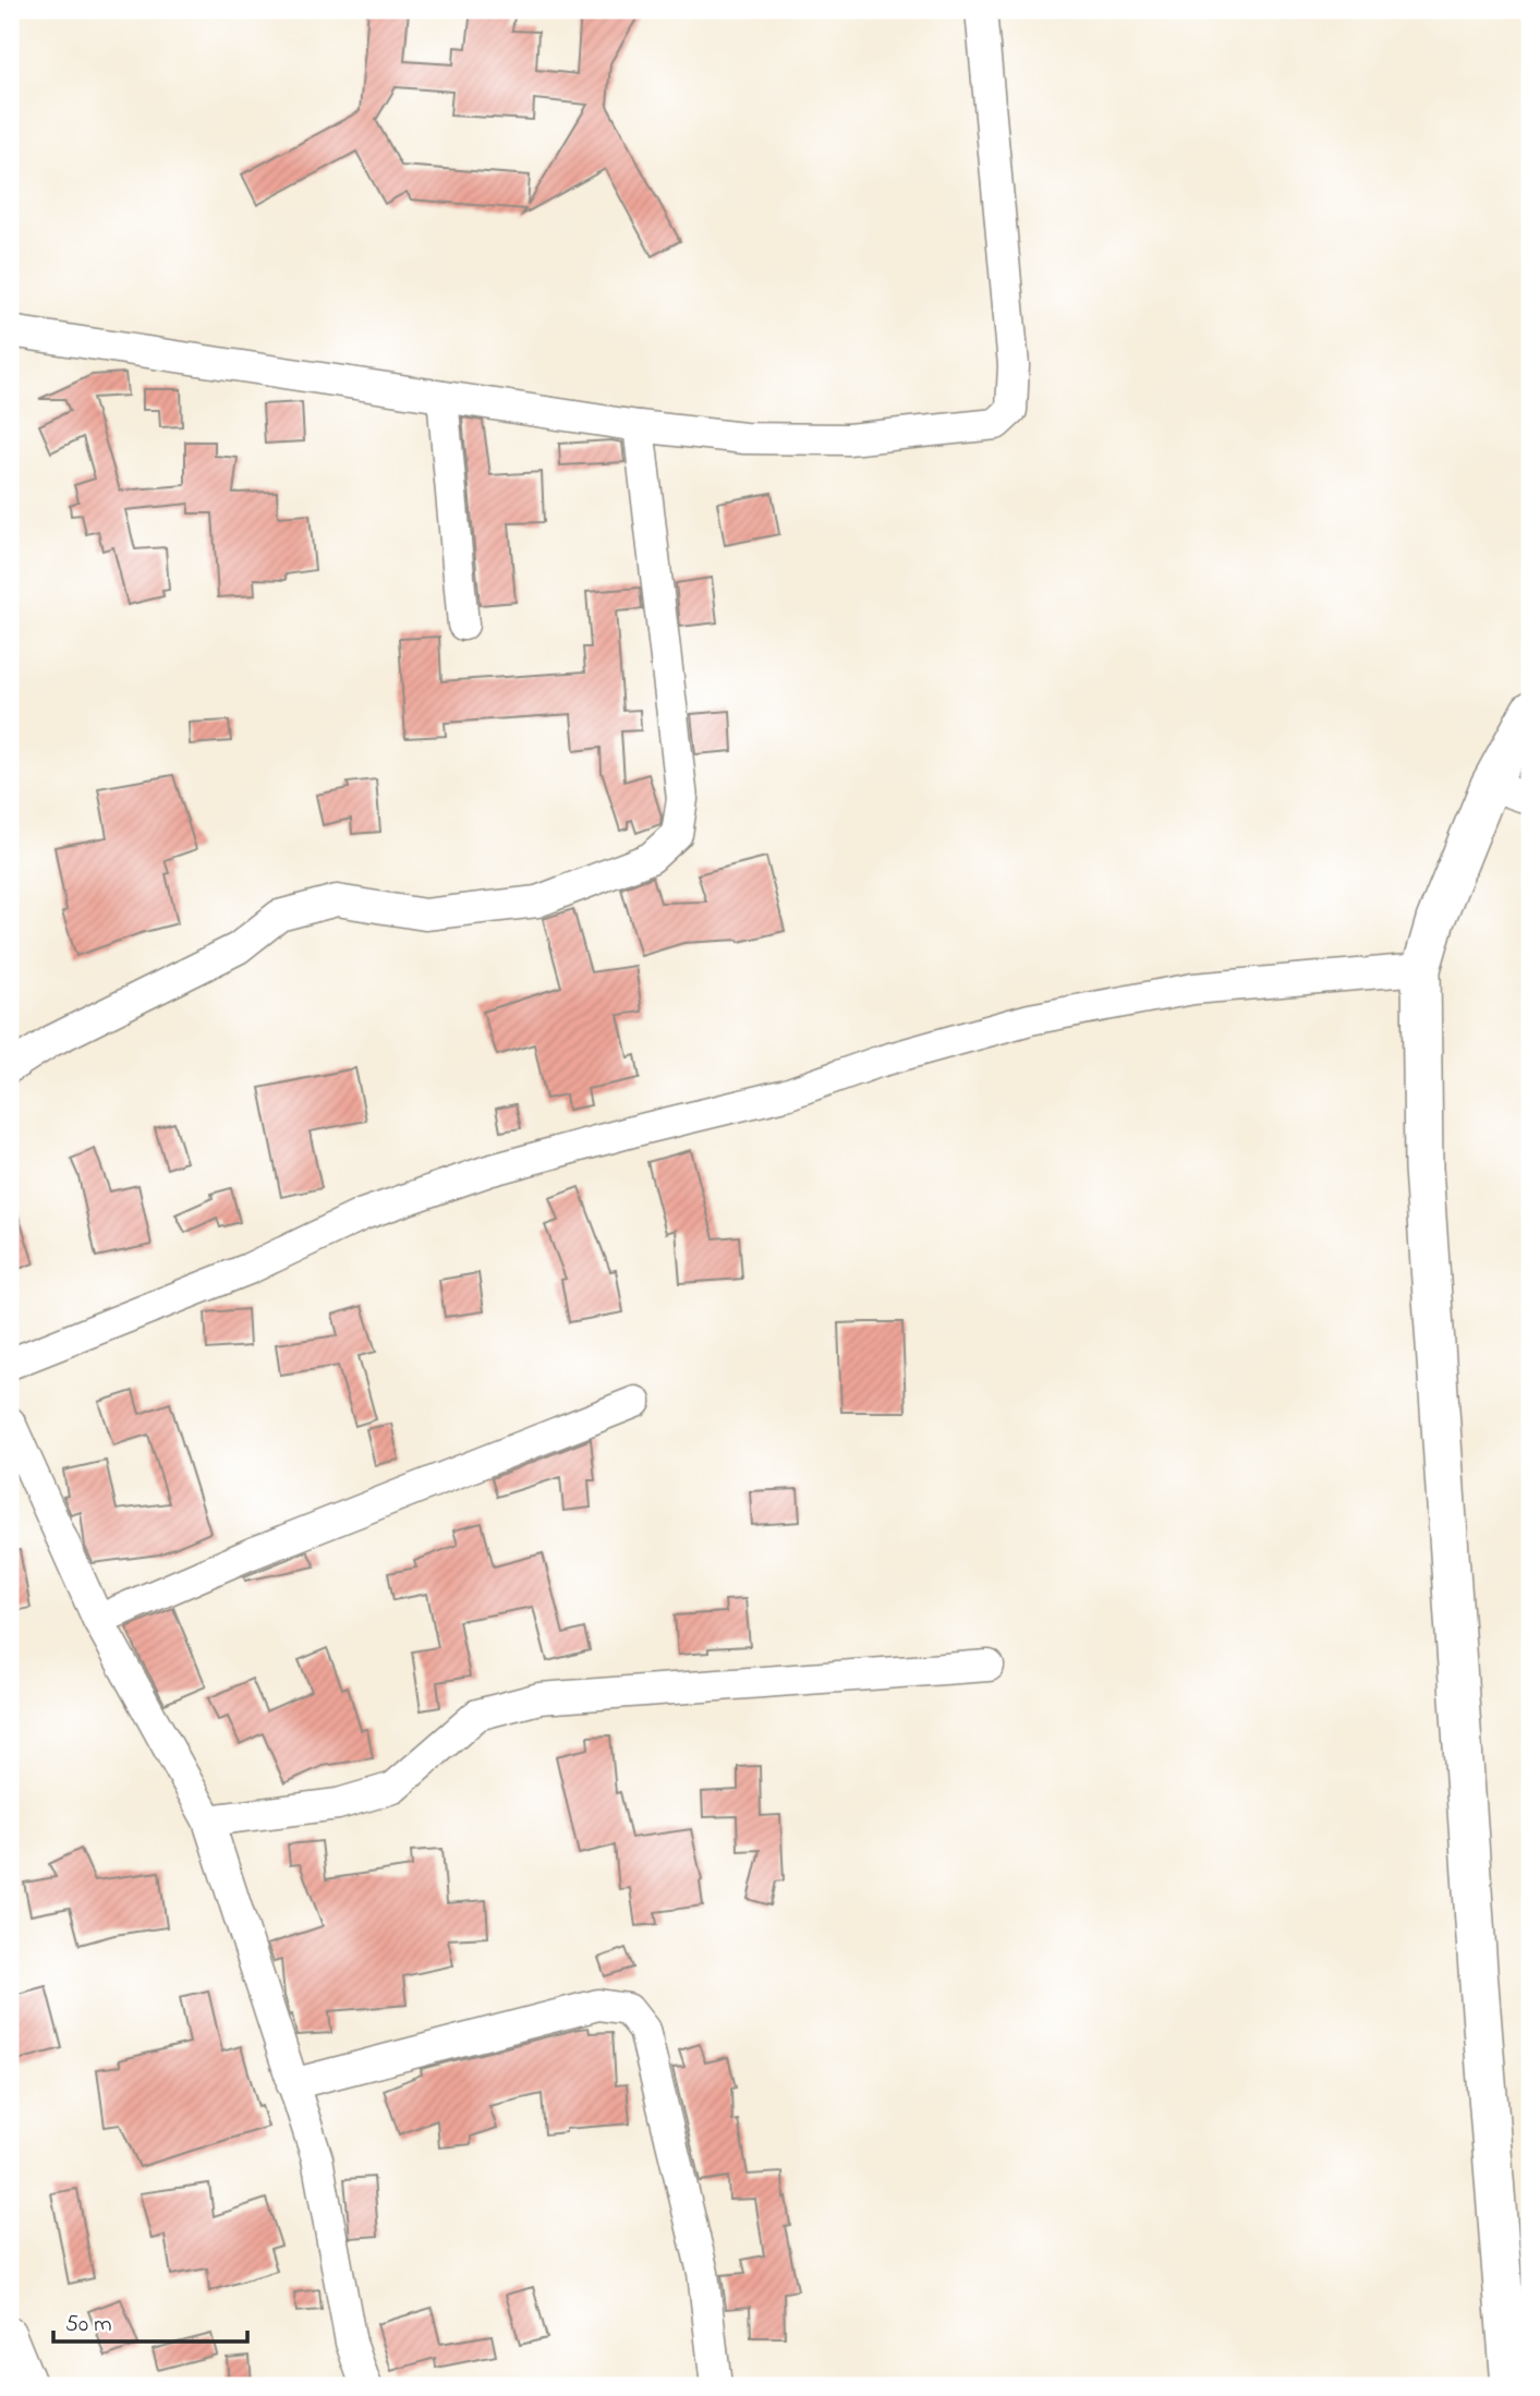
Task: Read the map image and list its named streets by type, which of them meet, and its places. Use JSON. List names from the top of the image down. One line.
{"scale_bar":"50 m"}
